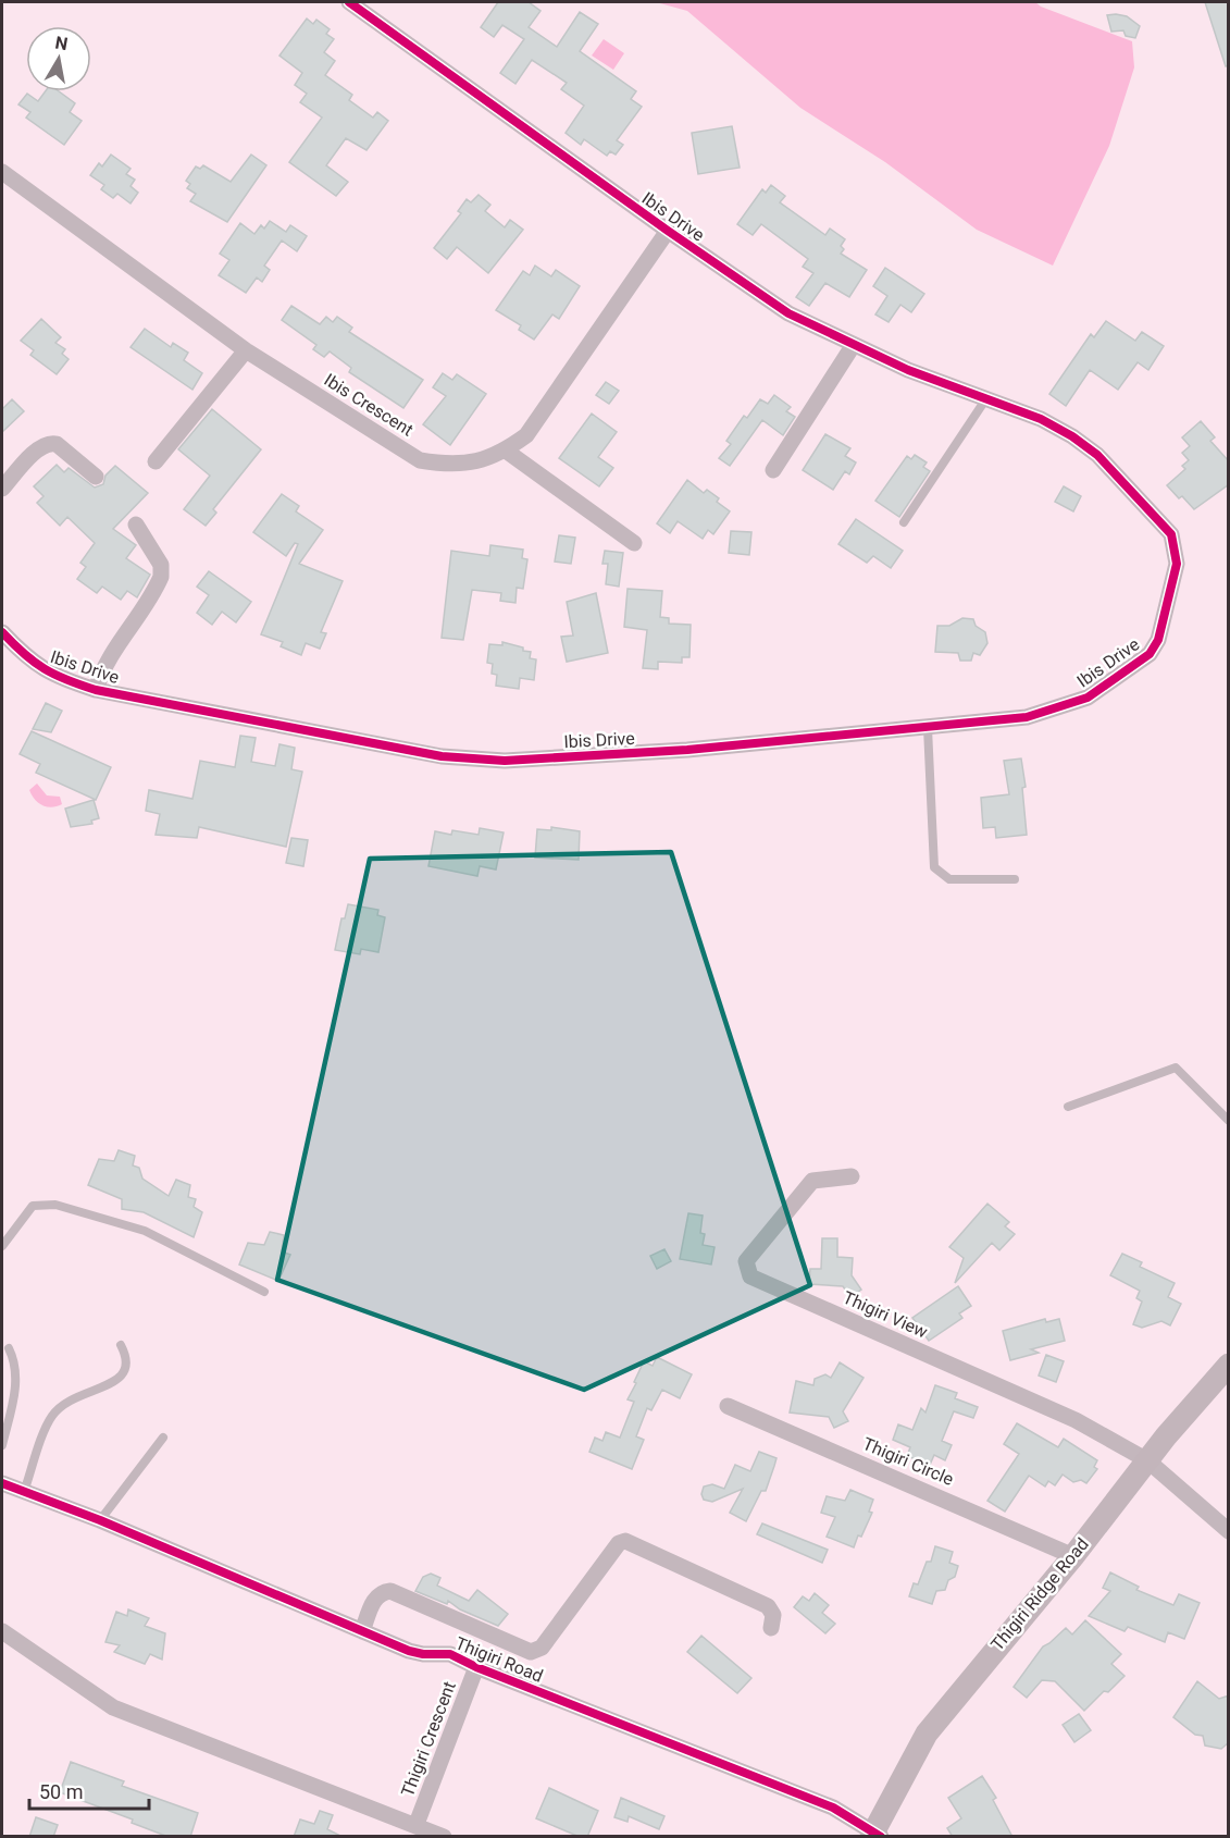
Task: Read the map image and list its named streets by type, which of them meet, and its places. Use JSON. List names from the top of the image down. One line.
{"streets":{"street":["Ibis Drive","Ibis Crescent","Thigiri View","Thigiri Circle","Thigiri Ridge Road","Thigiri Road","Thigiri Crescent"]},"crossings":[["Ibis Drive","Ibis Crescent"],["Thigiri View","Thigiri Ridge Road"],["Thigiri Circle","Thigiri Ridge Road"],["Thigiri Ridge Road","Thigiri Road"],["Thigiri Road","Thigiri Crescent"]],"scale_bar":"50 m","north":"top"}
